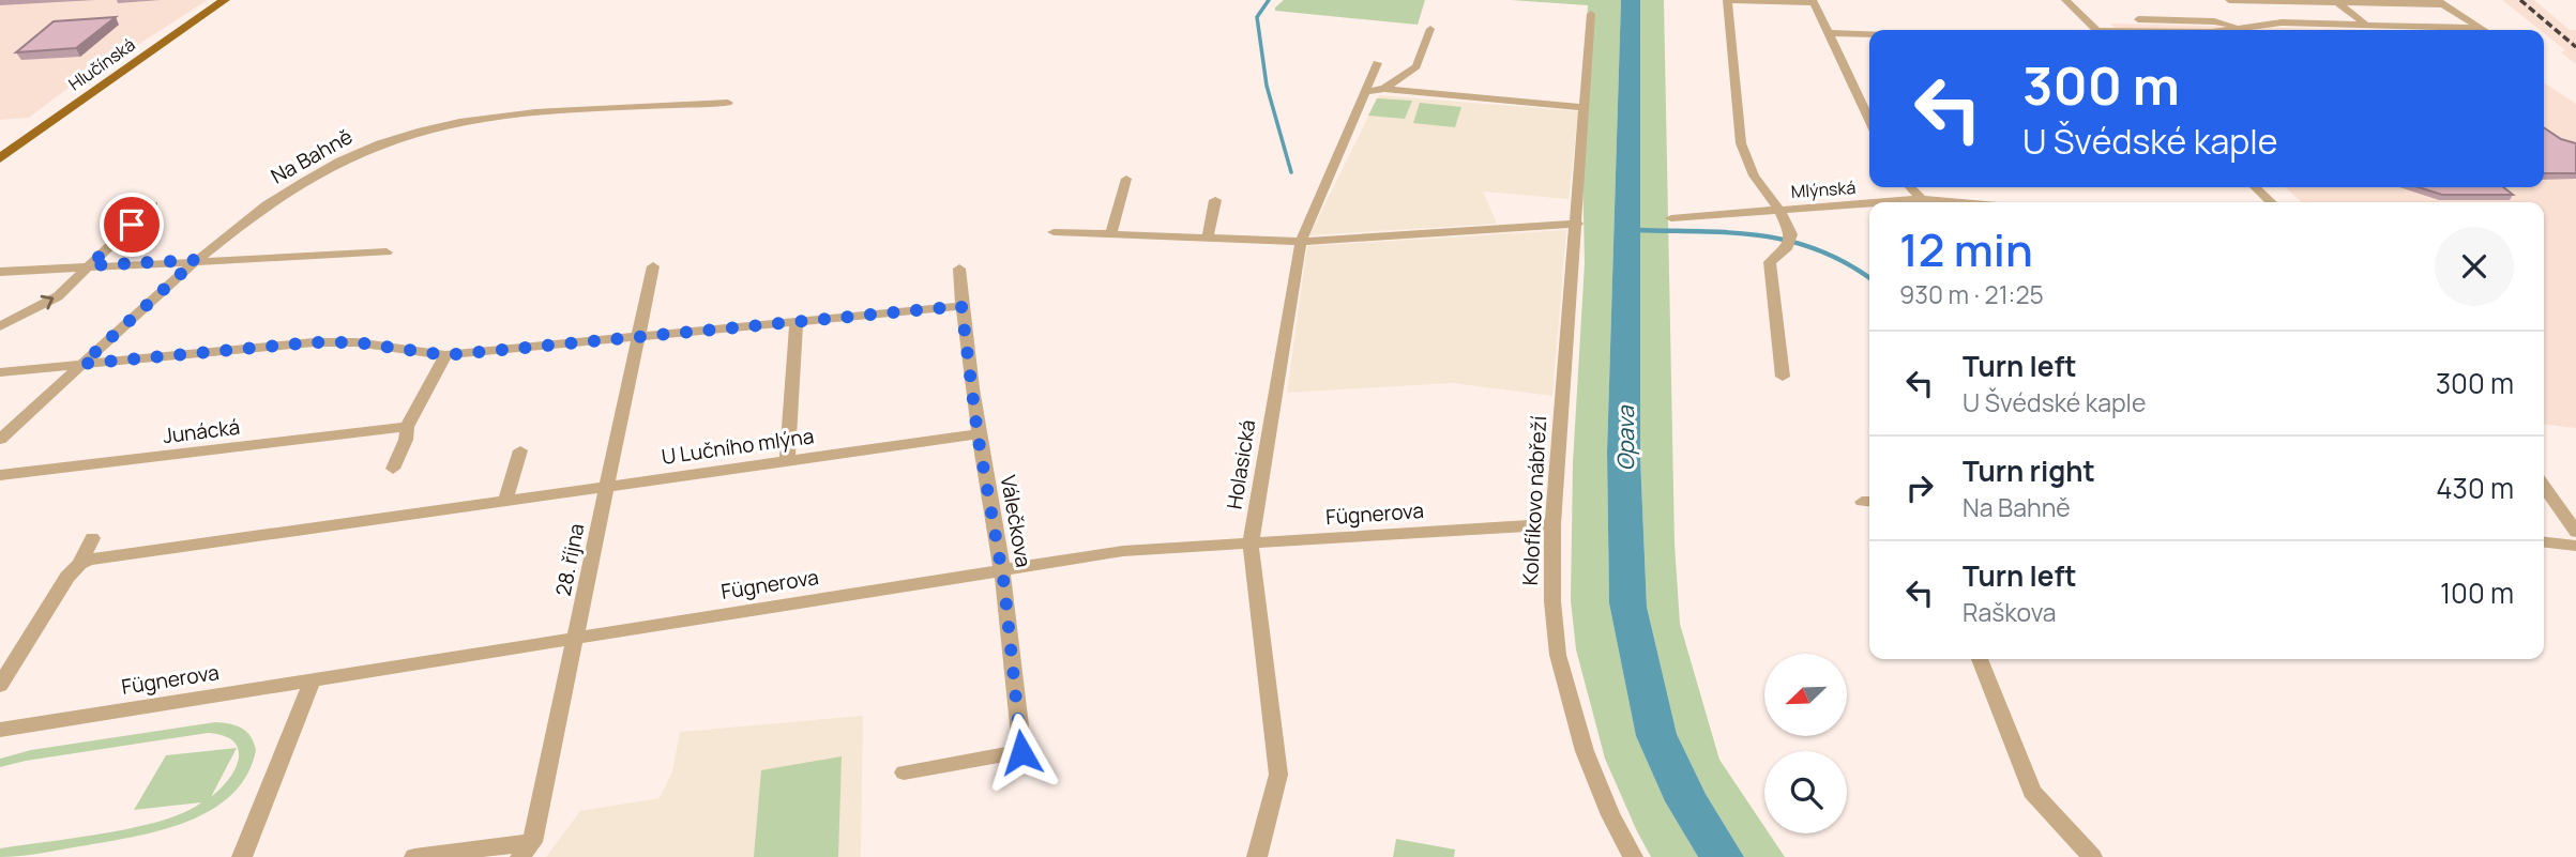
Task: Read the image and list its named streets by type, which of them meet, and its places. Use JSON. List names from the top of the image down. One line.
{"streets":{"main road":["Hlučínská"],"street":["Na Bahně","Mlýnská","Junácká","U Lučního mlýna","Holasická","Kolofíkovo nábřeží","Fügnerova","Válečkova","28. října"]},"crossings":[["U Lučního mlýna","Válečkova"],["U Lučního mlýna","28. října"],["Holasická","Fügnerova"],["Kolofíkovo nábřeží","Fügnerova"],["Fügnerova","Válečkova"],["Fügnerova","28. října"]],"water":["Opava"],"north":"bottom left","page":{"turn":["300 m","U Švédské kaple"],"heading":["12 min","930 m · 21:25"],"list":[{"name":"Turn left","note":"U Švédské kaple","value":"300 m"},{"name":"Turn right","note":"Na Bahně","value":"430 m"},{"name":"Turn left","note":"Raškova","value":"100 m"}]}}
